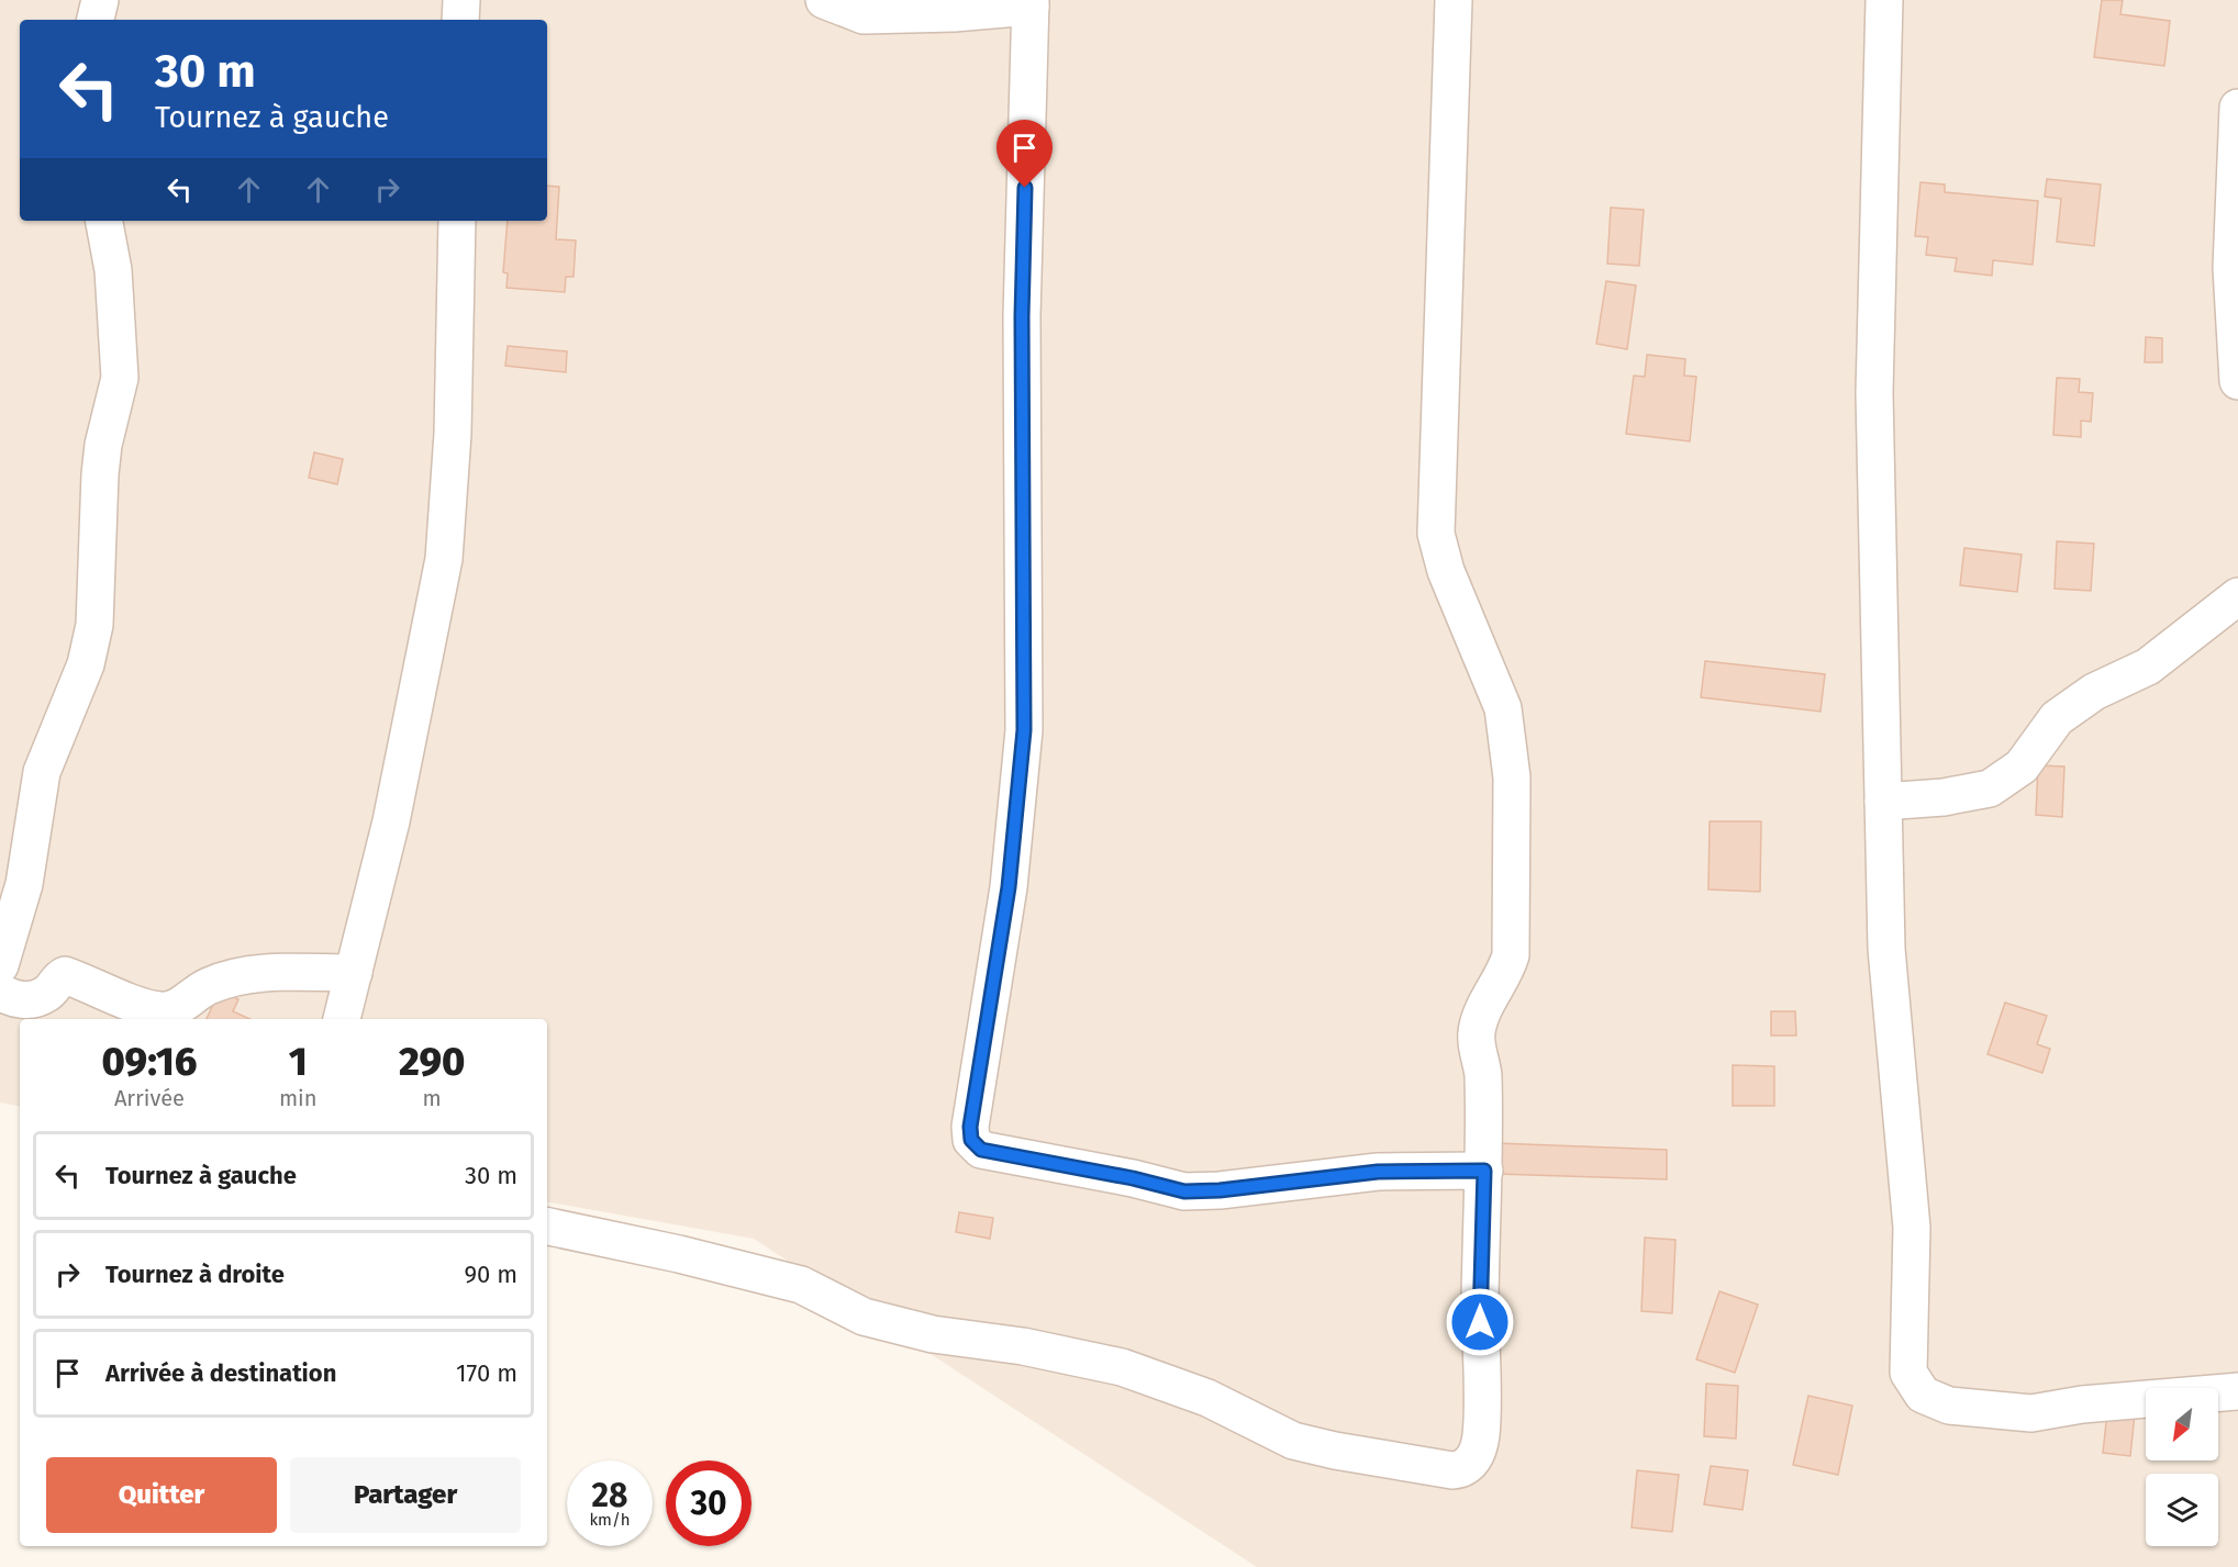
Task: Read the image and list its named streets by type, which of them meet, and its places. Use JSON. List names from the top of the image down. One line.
{"north":"bottom left","page":{"turn":["30 m","Tournez à gauche"],"eta":["09:16","Arrivée","1","min","290","m"],"list":[{"name":"Tournez à gauche","value":"30 m"},{"name":"Tournez à droite","value":"90 m"},{"name":"Arrivée à destination","value":"170 m"}],"buttons":["Quitter","Partager"],"speed":"28 km/h","limit":"30"}}
